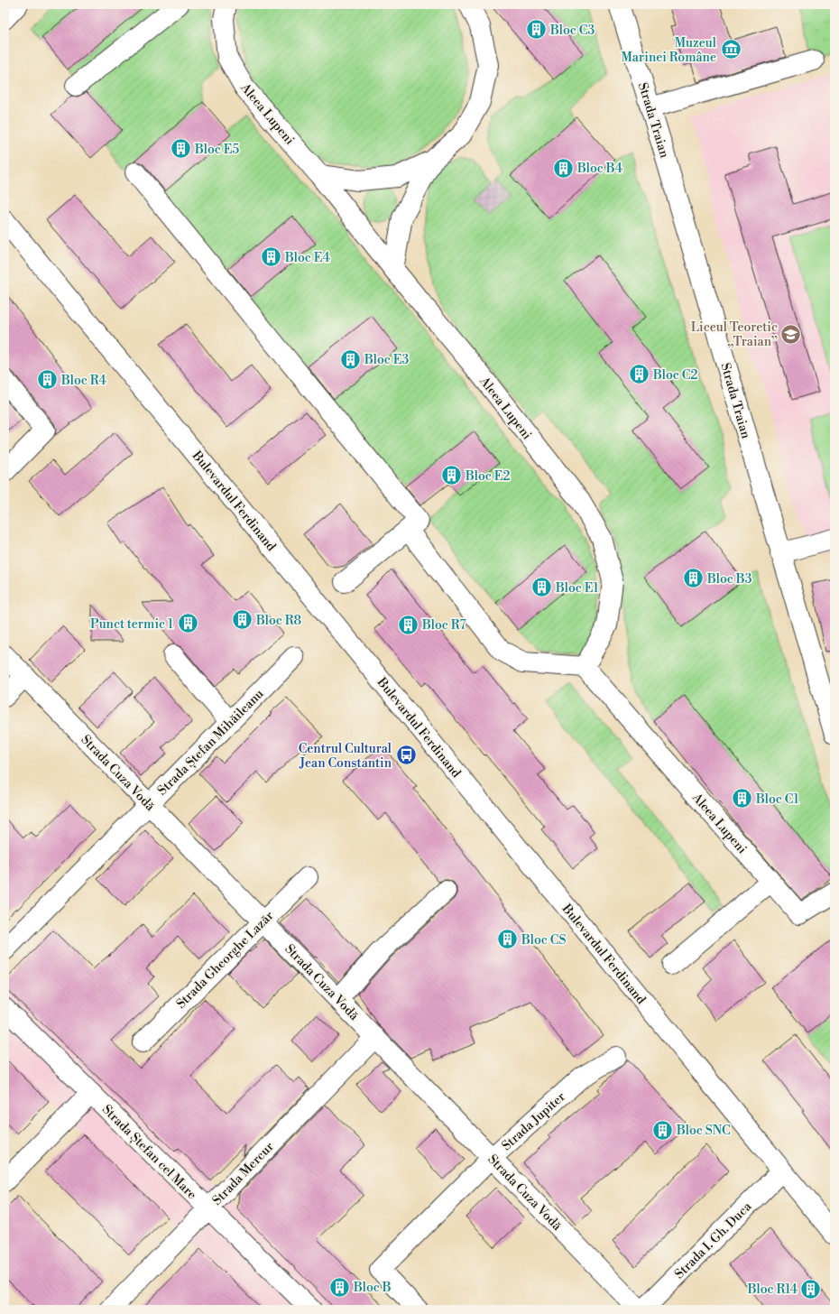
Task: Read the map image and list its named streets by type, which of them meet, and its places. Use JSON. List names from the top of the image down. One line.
{"streets":{"street":["Aleea Lupeni","Strada Traian","Bulevardul Ferdinand","Strada Ștefan Mihăileanu","Strada Cuza Vodă","Strada Gheorghe Lazăr","Strada Jupiter","Strada Ștefan cel Mare","Strada Mercur","Strada I. Gh. Duca"]},"crossings":[["Bulevardul Ferdinand","Strada I. Gh. Duca"],["Strada Ștefan Mihăileanu","Strada Cuza Vodă"],["Strada Cuza Vodă","Strada Gheorghe Lazăr"],["Strada Cuza Vodă","Strada Jupiter"],["Strada Cuza Vodă","Strada Mercur"],["Strada Ștefan cel Mare","Strada Mercur"]],"places":{"building":["Bloc C3","Bloc E5","Bloc B4","Bloc E4","Bloc E3","Bloc C2","Bloc R4","Bloc E2","Bloc B3","Bloc E1","Bloc R8","Punct termic 1","Bloc R7","Bloc C1","Bloc CS","Bloc SNC","Bloc B","Bloc R14"],"museum":["Muzeul Marinei Române"],"school or university":["Liceul Teoretic „Traian”"],"bus stop":["Centrul Cultural Jean Constantin"]}}
